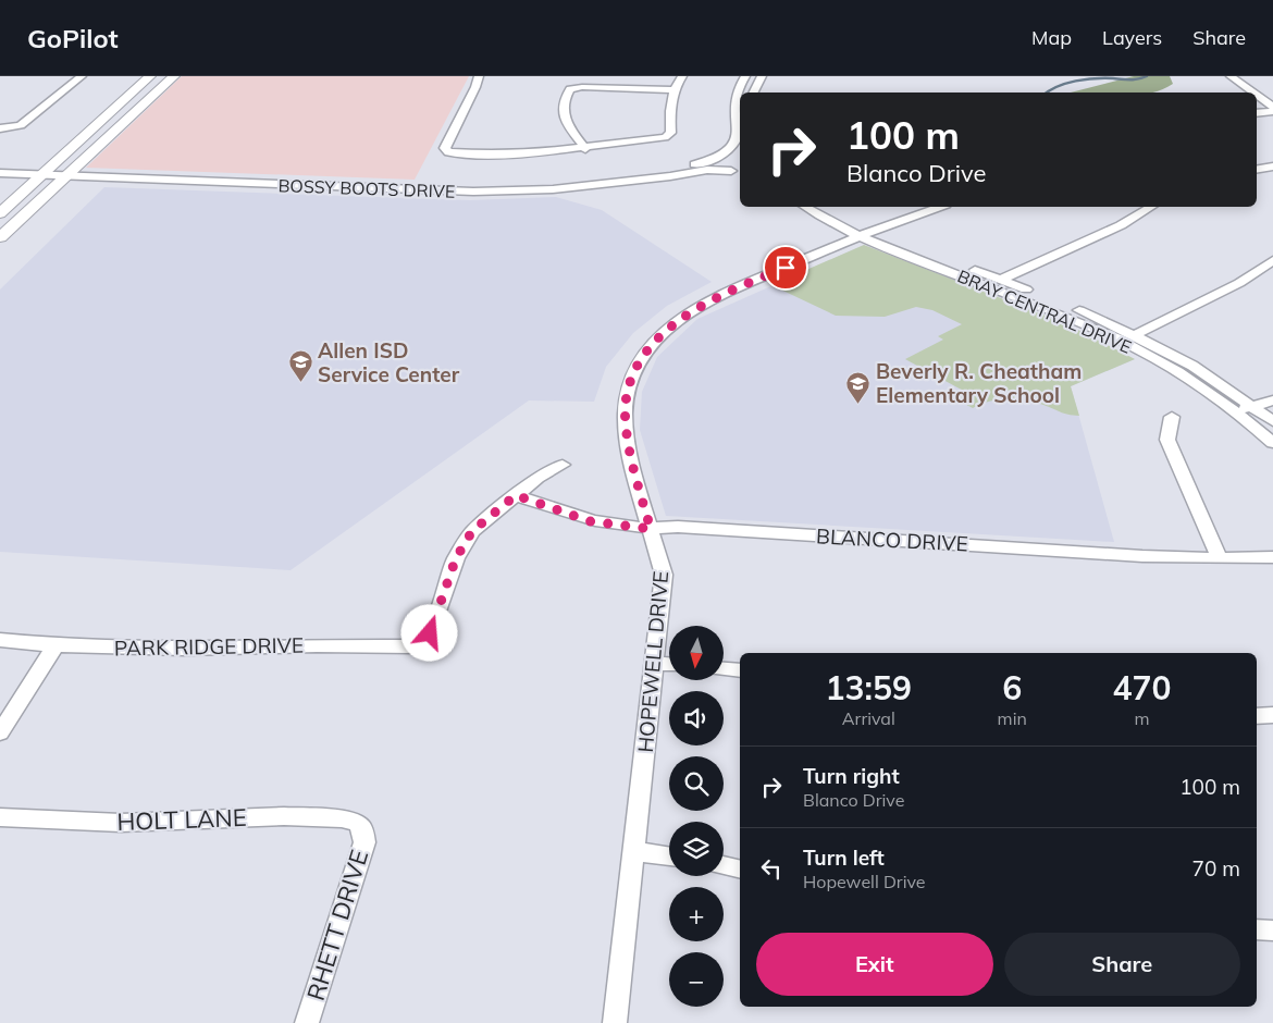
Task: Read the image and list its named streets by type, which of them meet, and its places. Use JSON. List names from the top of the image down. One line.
{"streets":{"street":["BOSSY BOOTS DRIVE","BRAY CENTRAL DRIVE","BLANCO DRIVE","PARK RIDGE DRIVE","HOPEWELL DRIVE","HOLT LANE","RHETT DRIVE"]},"crossings":[["BRAY CENTRAL DRIVE","HOPEWELL DRIVE"],["BLANCO DRIVE","PARK RIDGE DRIVE"],["BLANCO DRIVE","HOPEWELL DRIVE"],["HOLT LANE","RHETT DRIVE"]],"places":{"school or university":["Allen ISD Service Center","Beverly R. Cheatham Elementary School"]},"north":"bottom","page":{"header":"GoPilot","nav":["Map","Layers","Share"],"turn":["100 m","Blanco Drive"],"map_buttons":["+","−"],"eta":["13:59","Arrival","6","min","470","m"],"list":[{"name":"Turn right","note":"Blanco Drive","value":"100 m"},{"name":"Turn left","note":"Hopewell Drive","value":"70 m"}],"buttons":["Exit","Share"]}}
